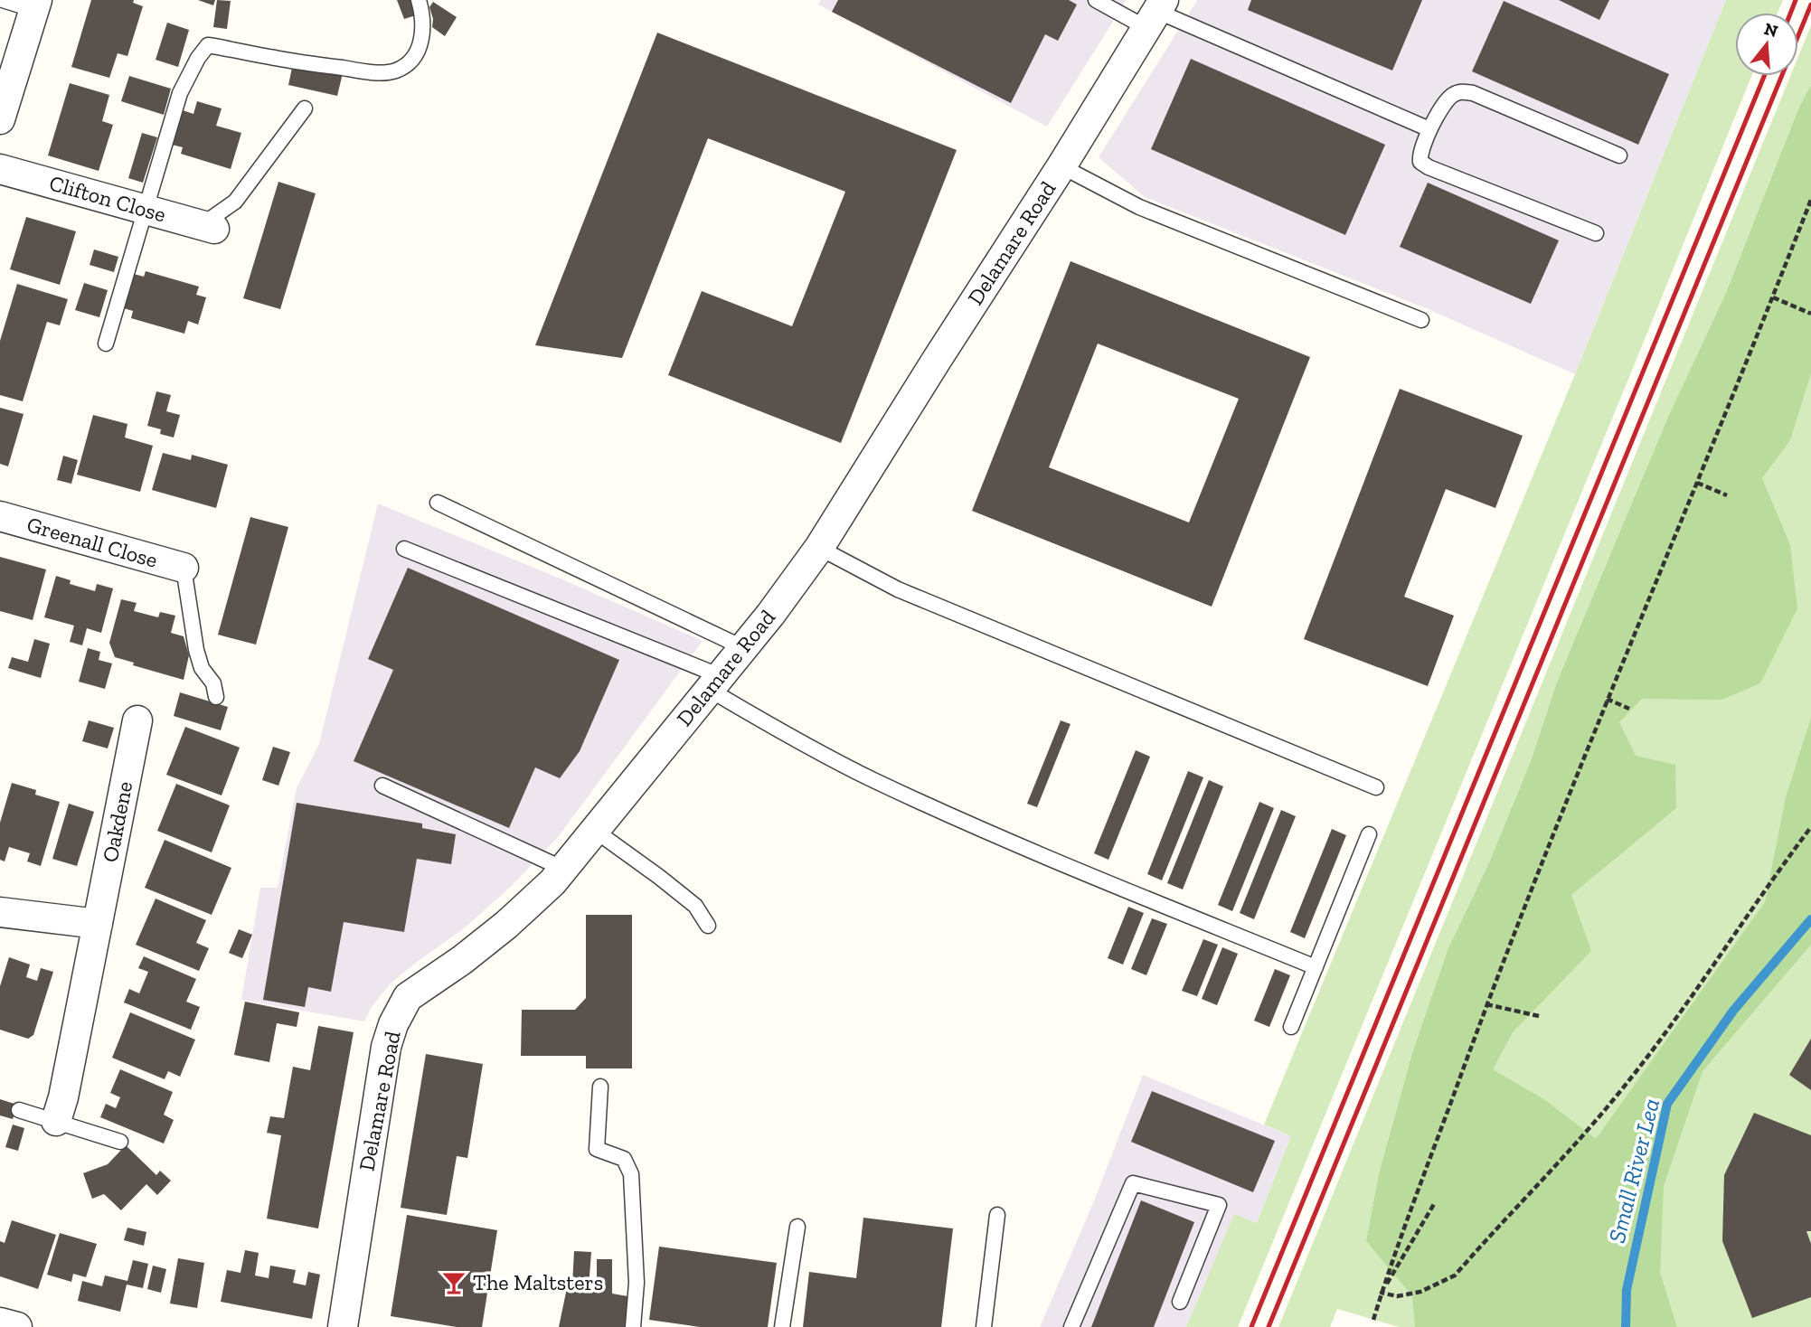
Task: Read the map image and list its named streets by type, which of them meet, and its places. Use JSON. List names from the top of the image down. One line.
{"streets":{"street":["Clifton Close","Delamare Road","Greenall Close","Oakdene"]},"water":["Small River Lea"],"places":{"bar":["The Maltsters"]},"north":"top"}
